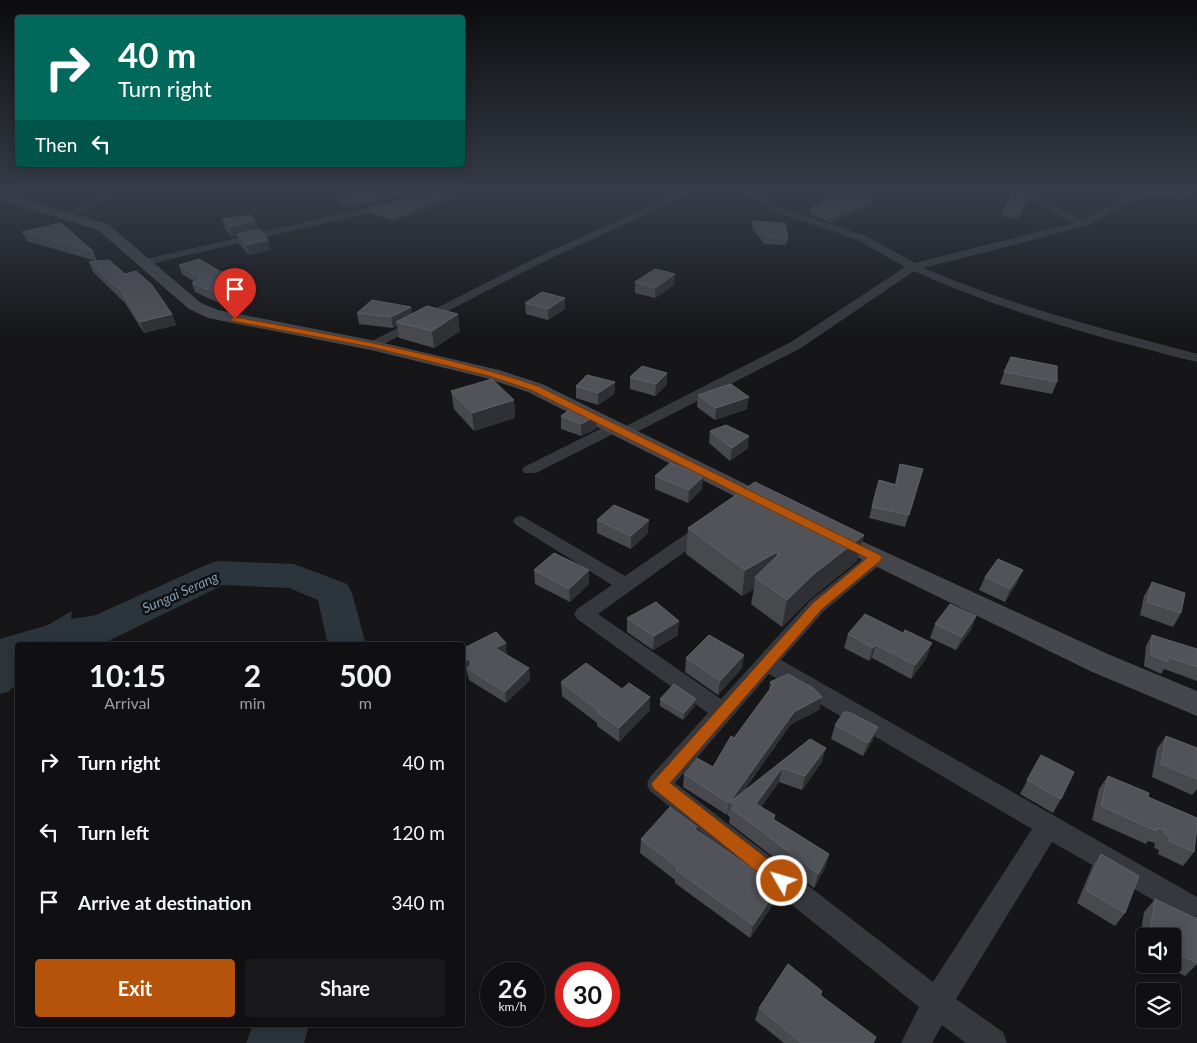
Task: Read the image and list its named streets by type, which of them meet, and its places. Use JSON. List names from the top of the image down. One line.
{"water":["Sungai Serang"],"page":{"turn":["40 m","Turn right"],"then":"Then","eta":["10:15","Arrival","2","min","500","m"],"list":[{"name":"Turn right","value":"40 m"},{"name":"Turn left","value":"120 m"},{"name":"Arrive at destination","value":"340 m"}],"buttons":["Exit","Share"],"speed":"26 km/h","limit":"30"}}
